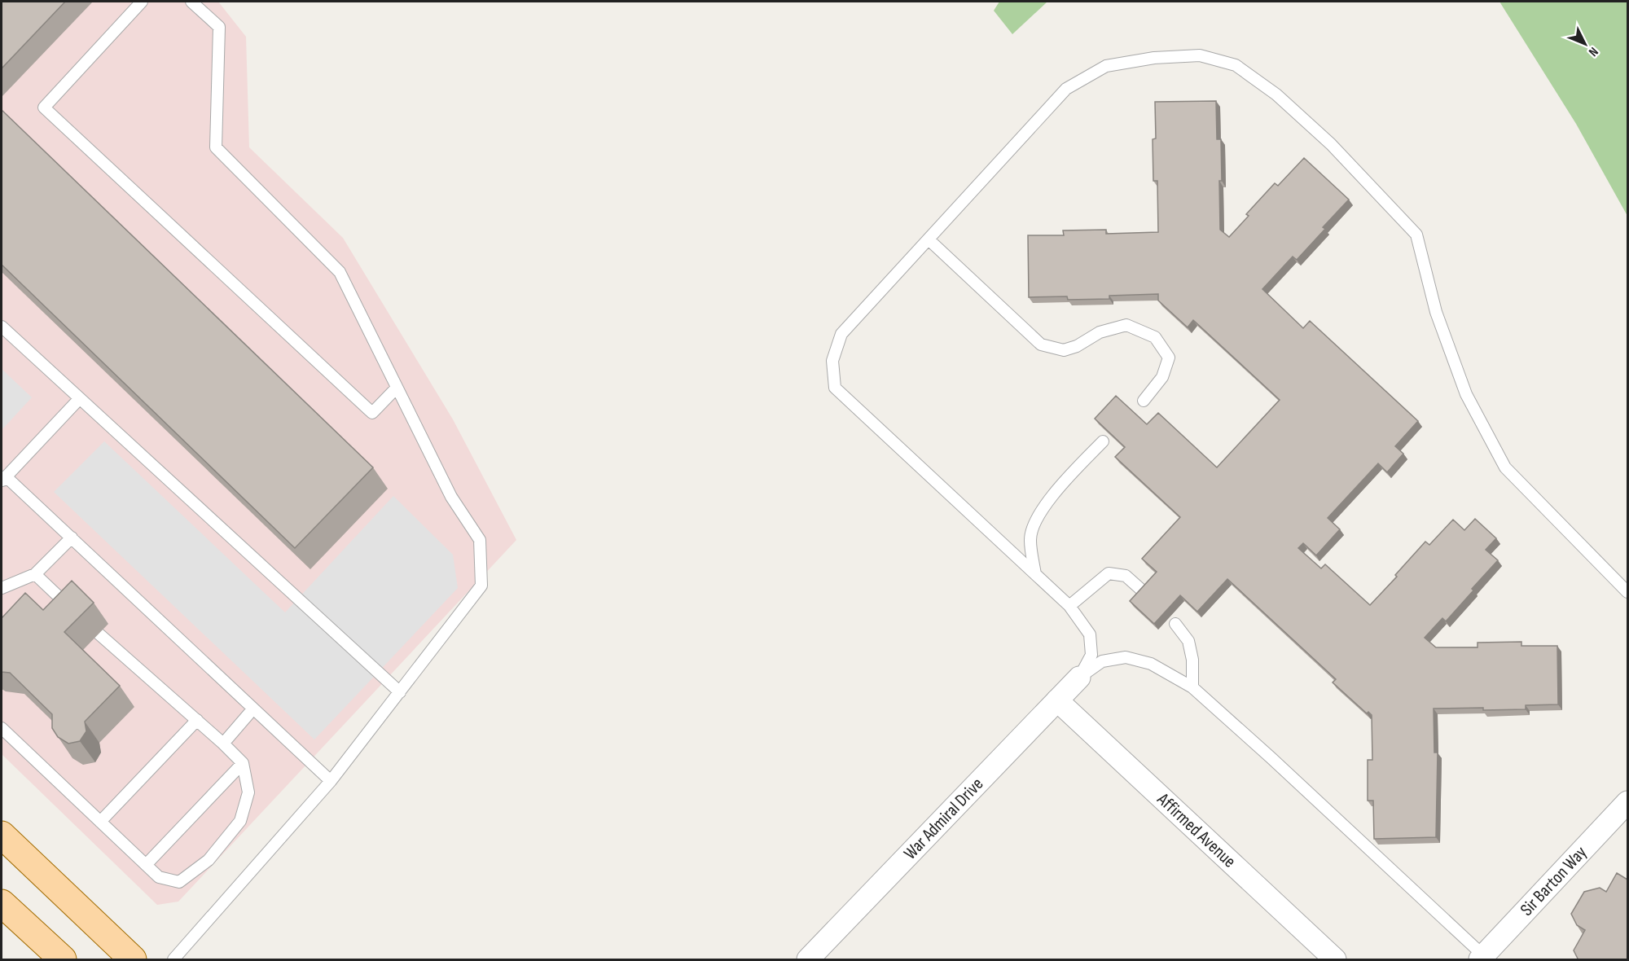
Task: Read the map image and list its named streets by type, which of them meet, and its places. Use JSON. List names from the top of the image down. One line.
{"streets":{"street":["War Admiral Drive","Affirmed Avenue","Sir Barton Way"]},"crossings":[["War Admiral Drive","Affirmed Avenue"]],"north":"bottom right"}
